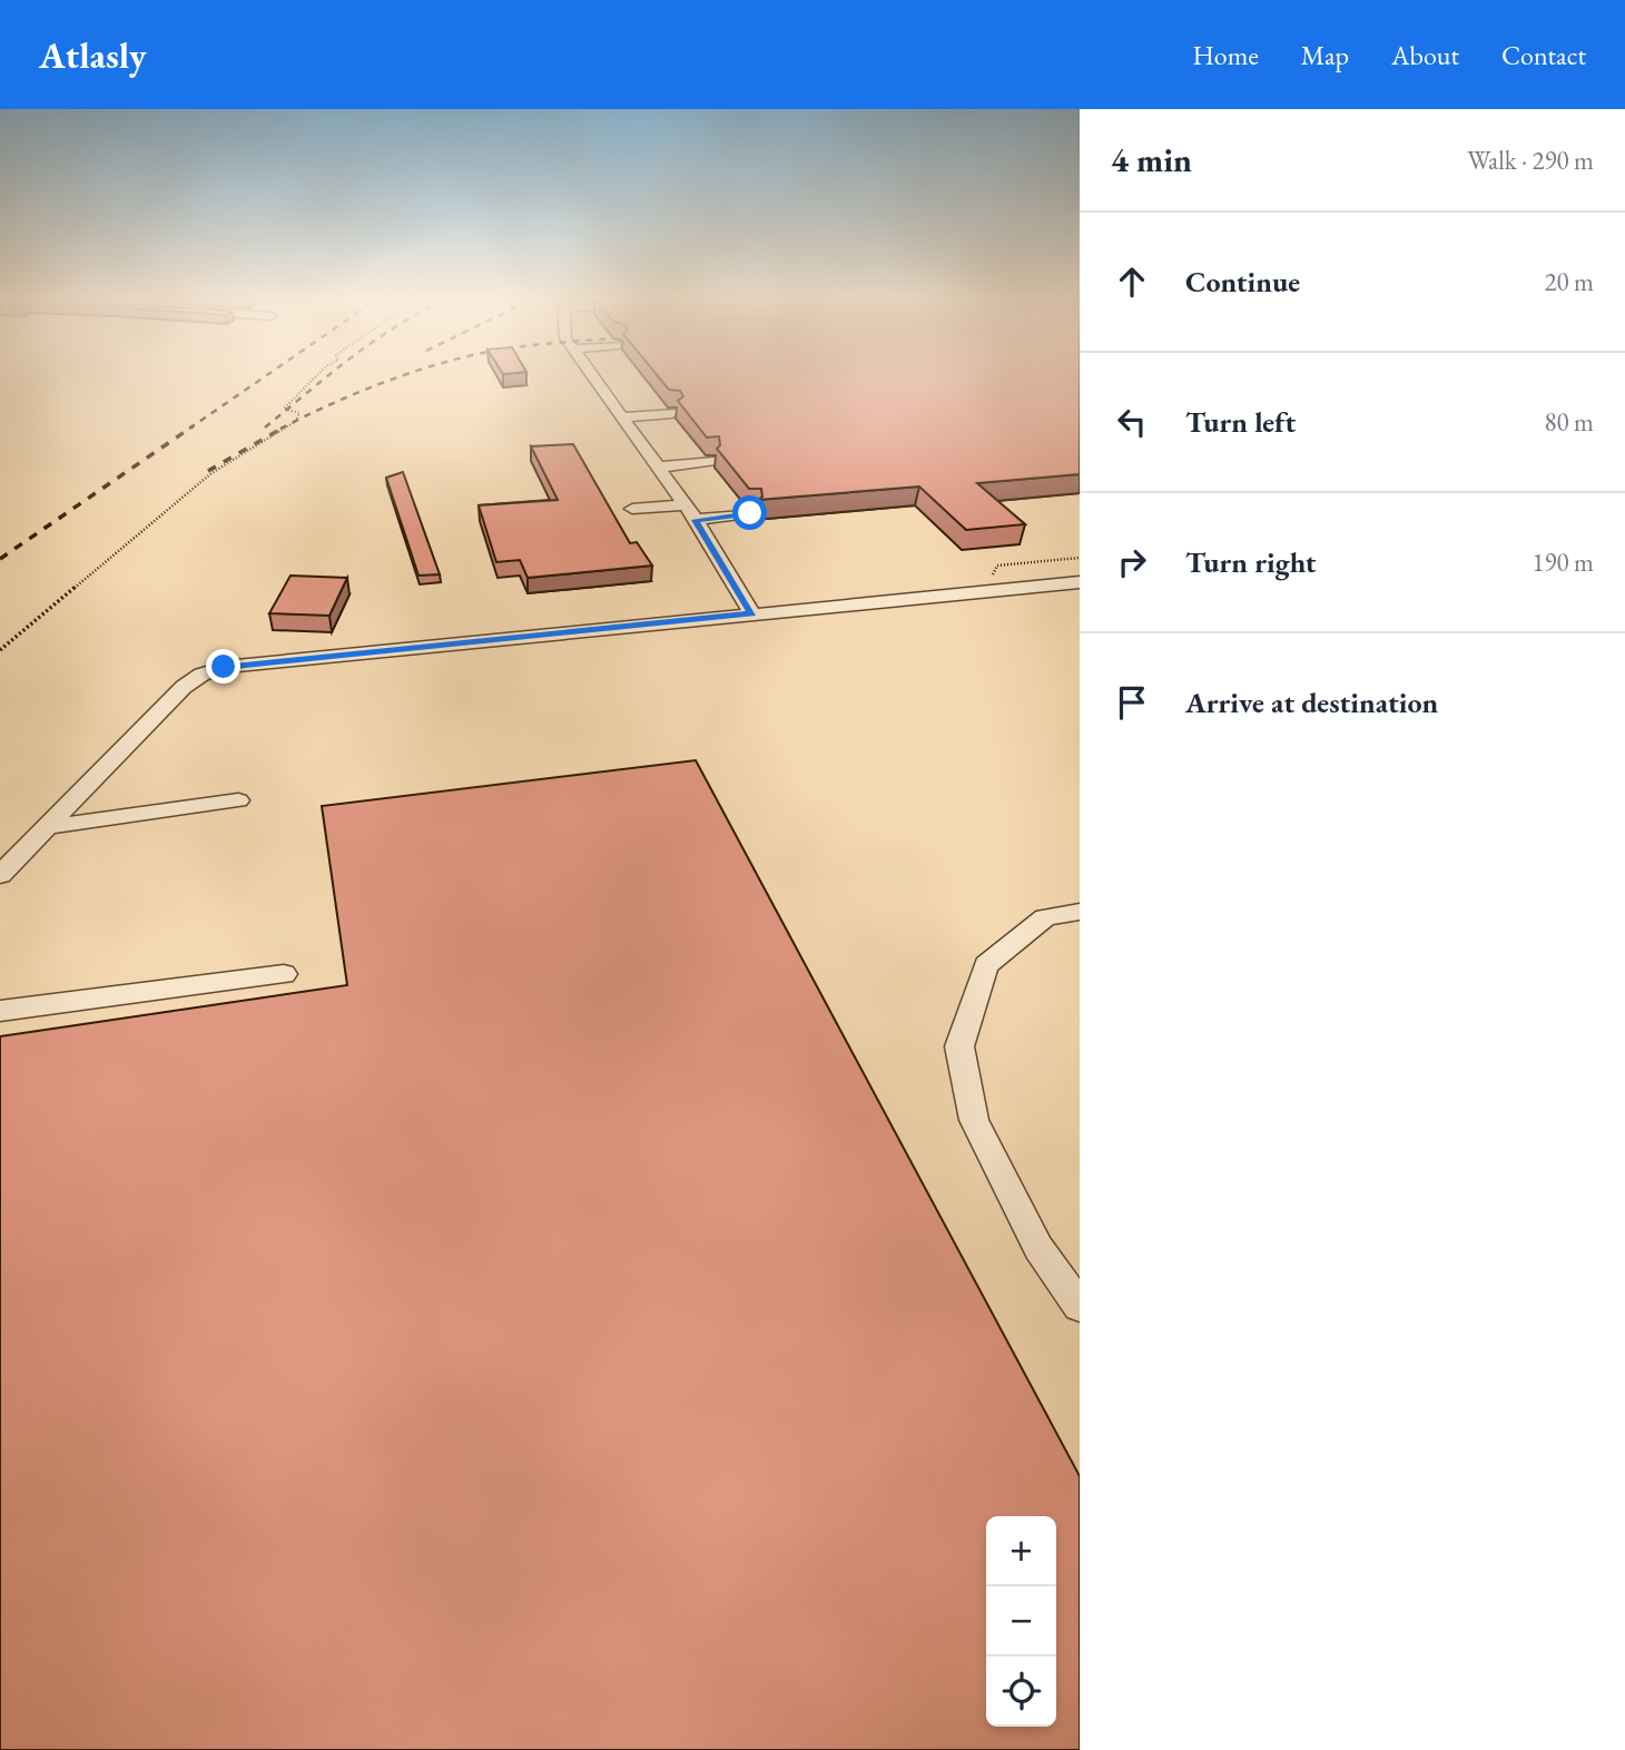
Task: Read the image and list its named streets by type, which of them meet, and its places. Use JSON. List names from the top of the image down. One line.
{"page":{"header":"Atlasly","nav":["Home","Map","About","Contact"],"heading":["4 min","Walk · 290 m"],"list":[["Continue","20 m"],["Turn left","80 m"],["Turn right","190 m"],"Arrive at destination"],"map_buttons":["+","−"]}}
